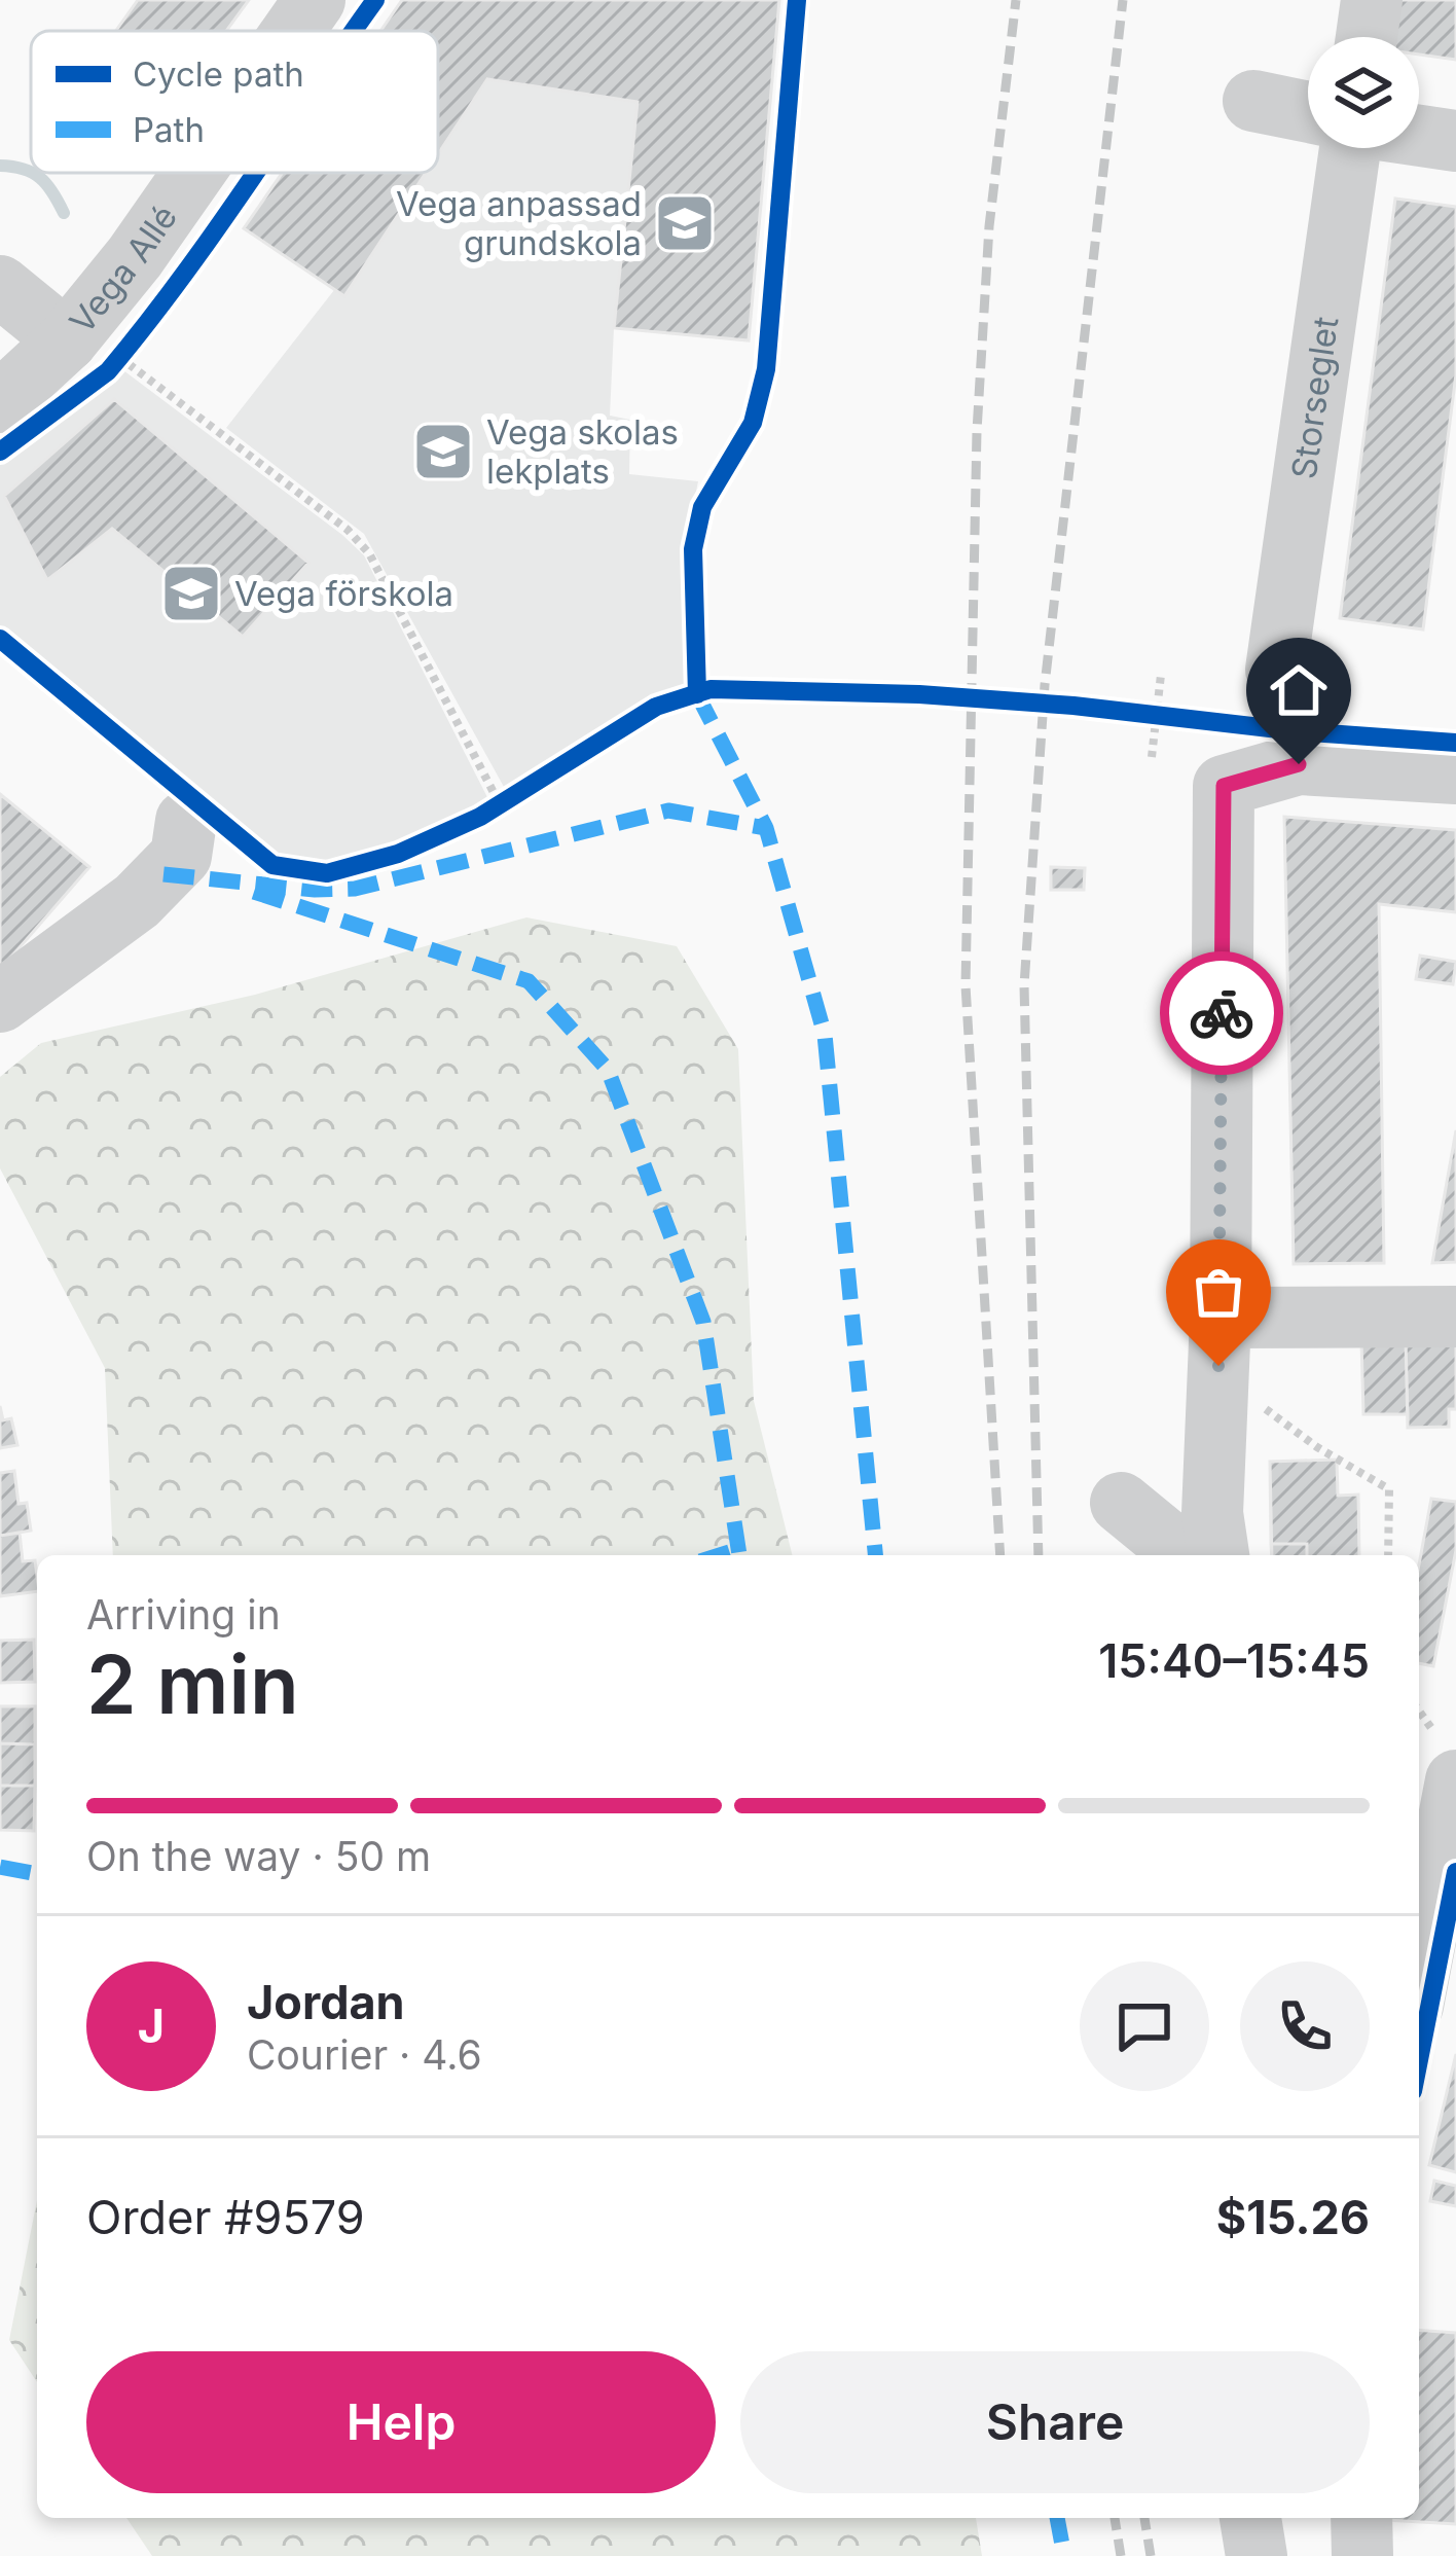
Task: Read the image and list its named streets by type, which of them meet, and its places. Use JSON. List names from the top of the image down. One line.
{"streets":{"street":["Vega Allé","Storseglet"]},"places":{"school or university":["Vega anpassad grundskola","Vega skolas lekplats","Vega förskola"]},"legend":["Cycle path","Path"],"page":{"heading":["2 min","Arriving in","15:40–15:45"],"panel":["Jordan","Courier · 4.6","Order #9579","$15.26"],"bar":"On the way · 50 m","round":"J","buttons":["Help","Share"]}}
